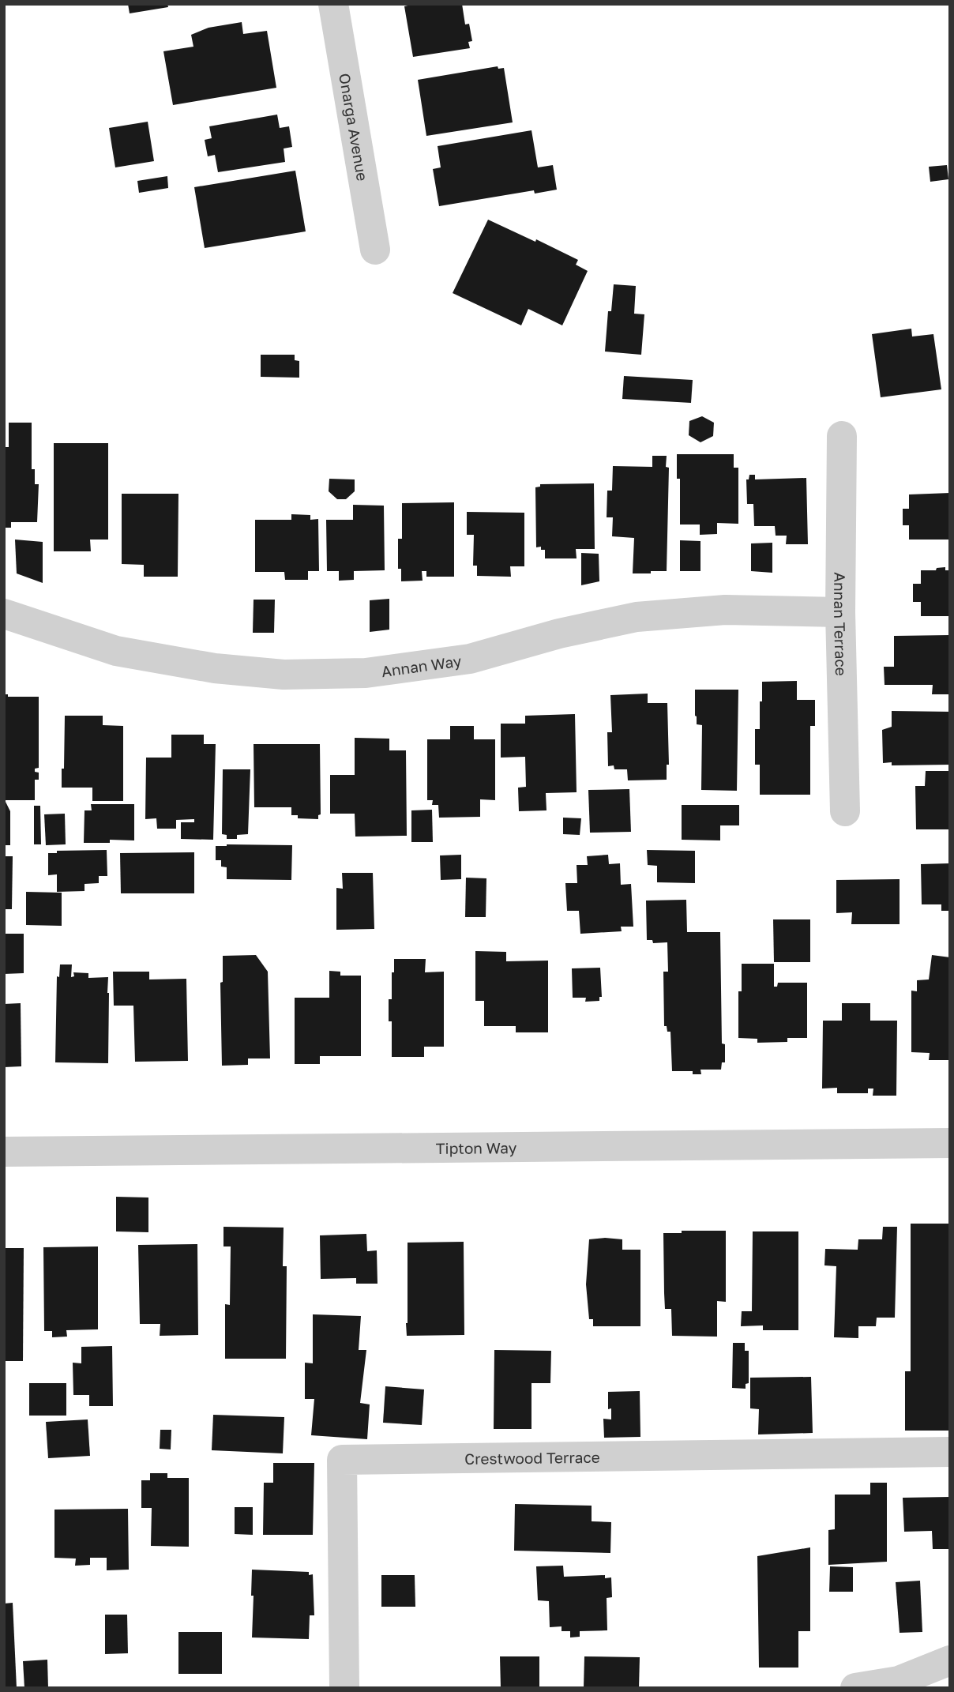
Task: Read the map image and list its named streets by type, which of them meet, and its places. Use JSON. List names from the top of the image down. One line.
{"streets":{"street":["Onarga Avenue","Annan Terrace","Annan Way","Tipton Way","Crestwood Terrace"]},"crossings":[["Annan Terrace","Annan Way"]]}
